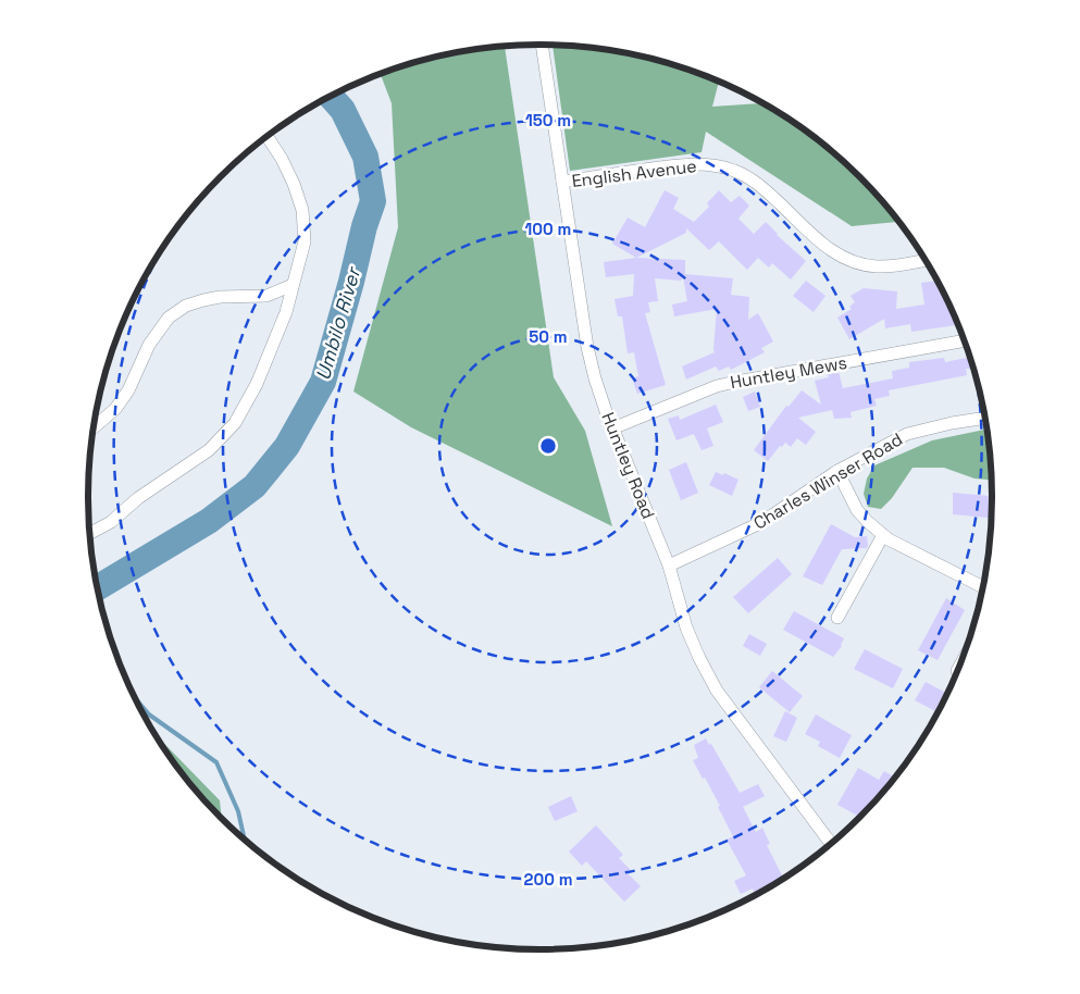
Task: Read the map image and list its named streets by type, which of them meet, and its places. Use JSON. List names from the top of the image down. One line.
{"streets":{"street":["English Avenue","Huntley Mews","Huntley Road","Charles Winser Road"]},"crossings":[["English Avenue","Huntley Road"],["Huntley Mews","Huntley Road"],["Huntley Road","Charles Winser Road"]],"water":["Umbilo River"],"rings":["150 m","100 m","50 m","200 m"]}
